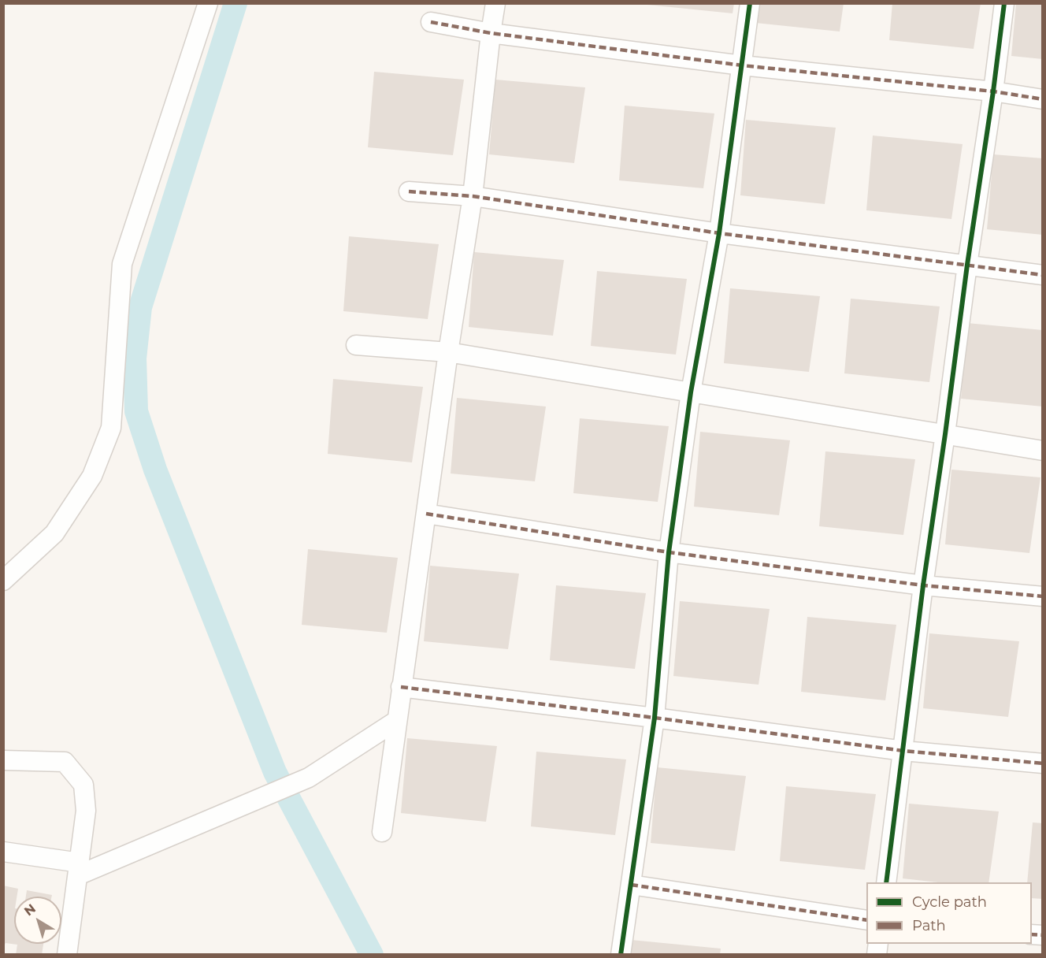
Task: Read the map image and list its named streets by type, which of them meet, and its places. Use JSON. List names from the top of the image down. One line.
{"legend":["Cycle path","Path"],"north":"top left"}
